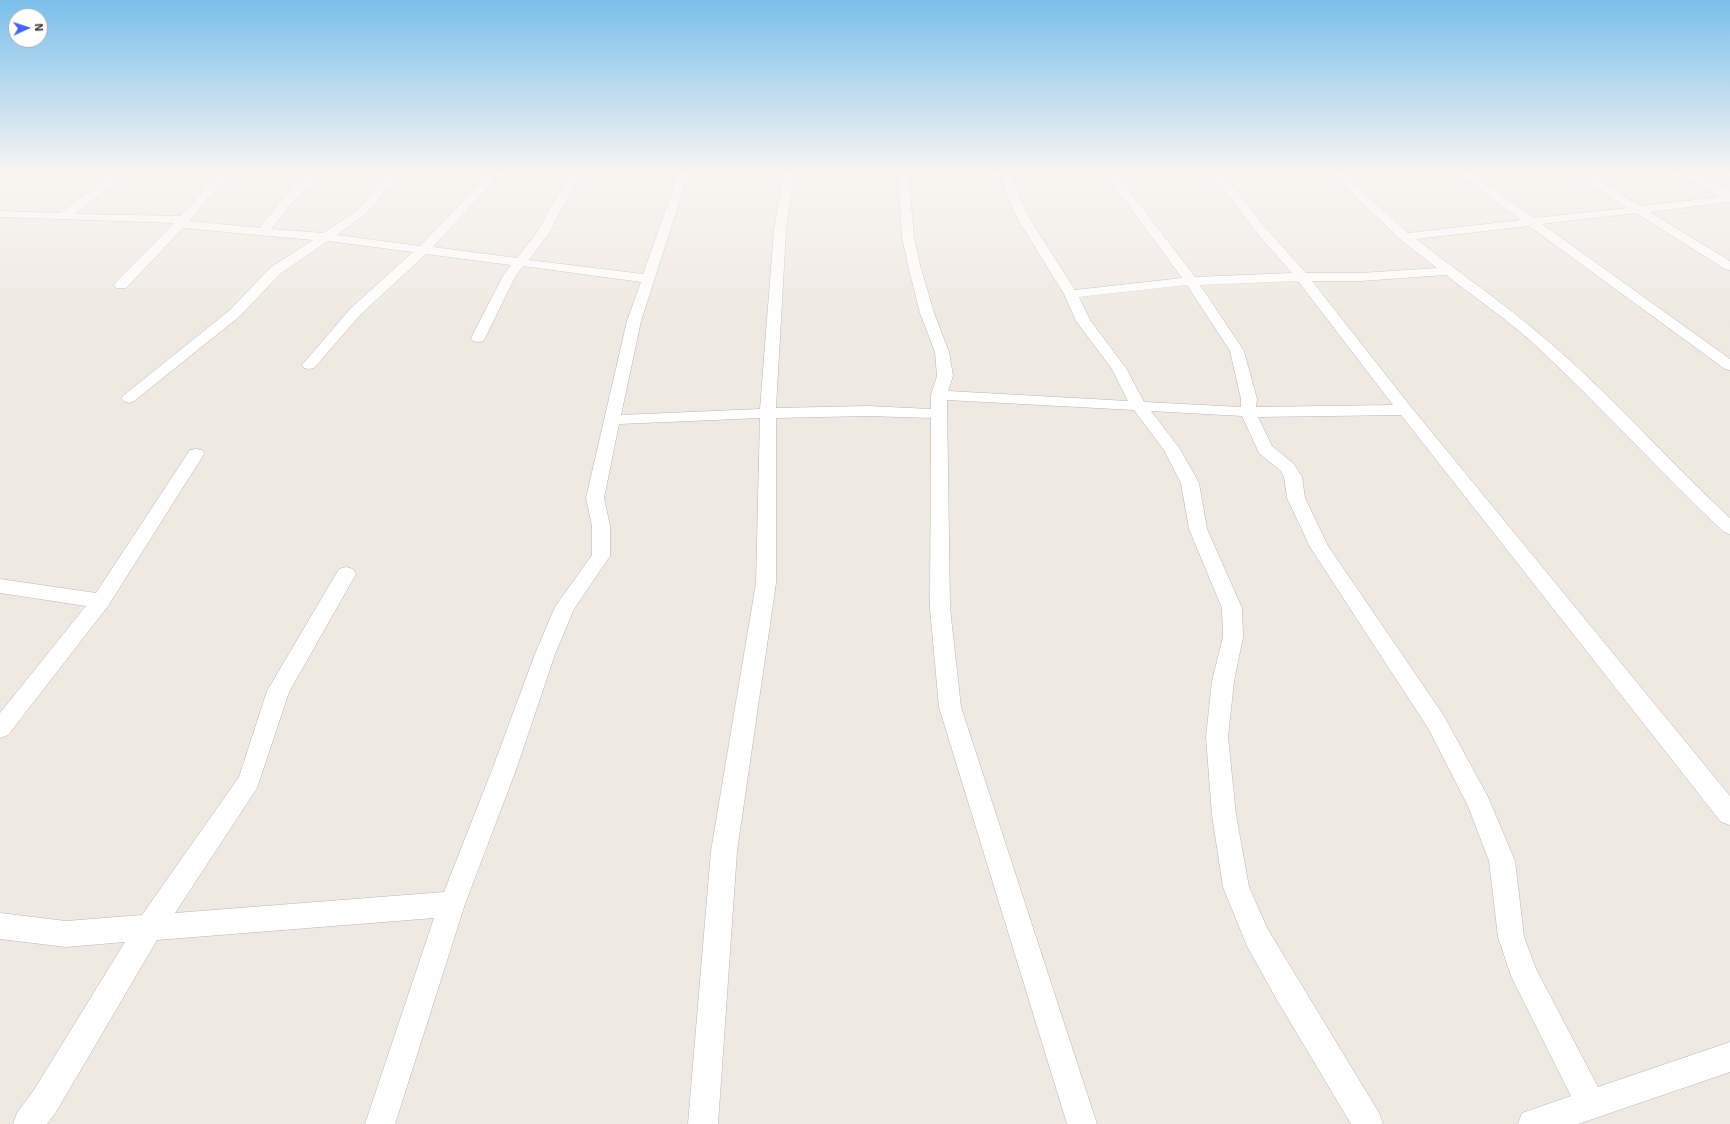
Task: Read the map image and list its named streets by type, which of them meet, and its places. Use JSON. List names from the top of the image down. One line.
{"north":"right"}
